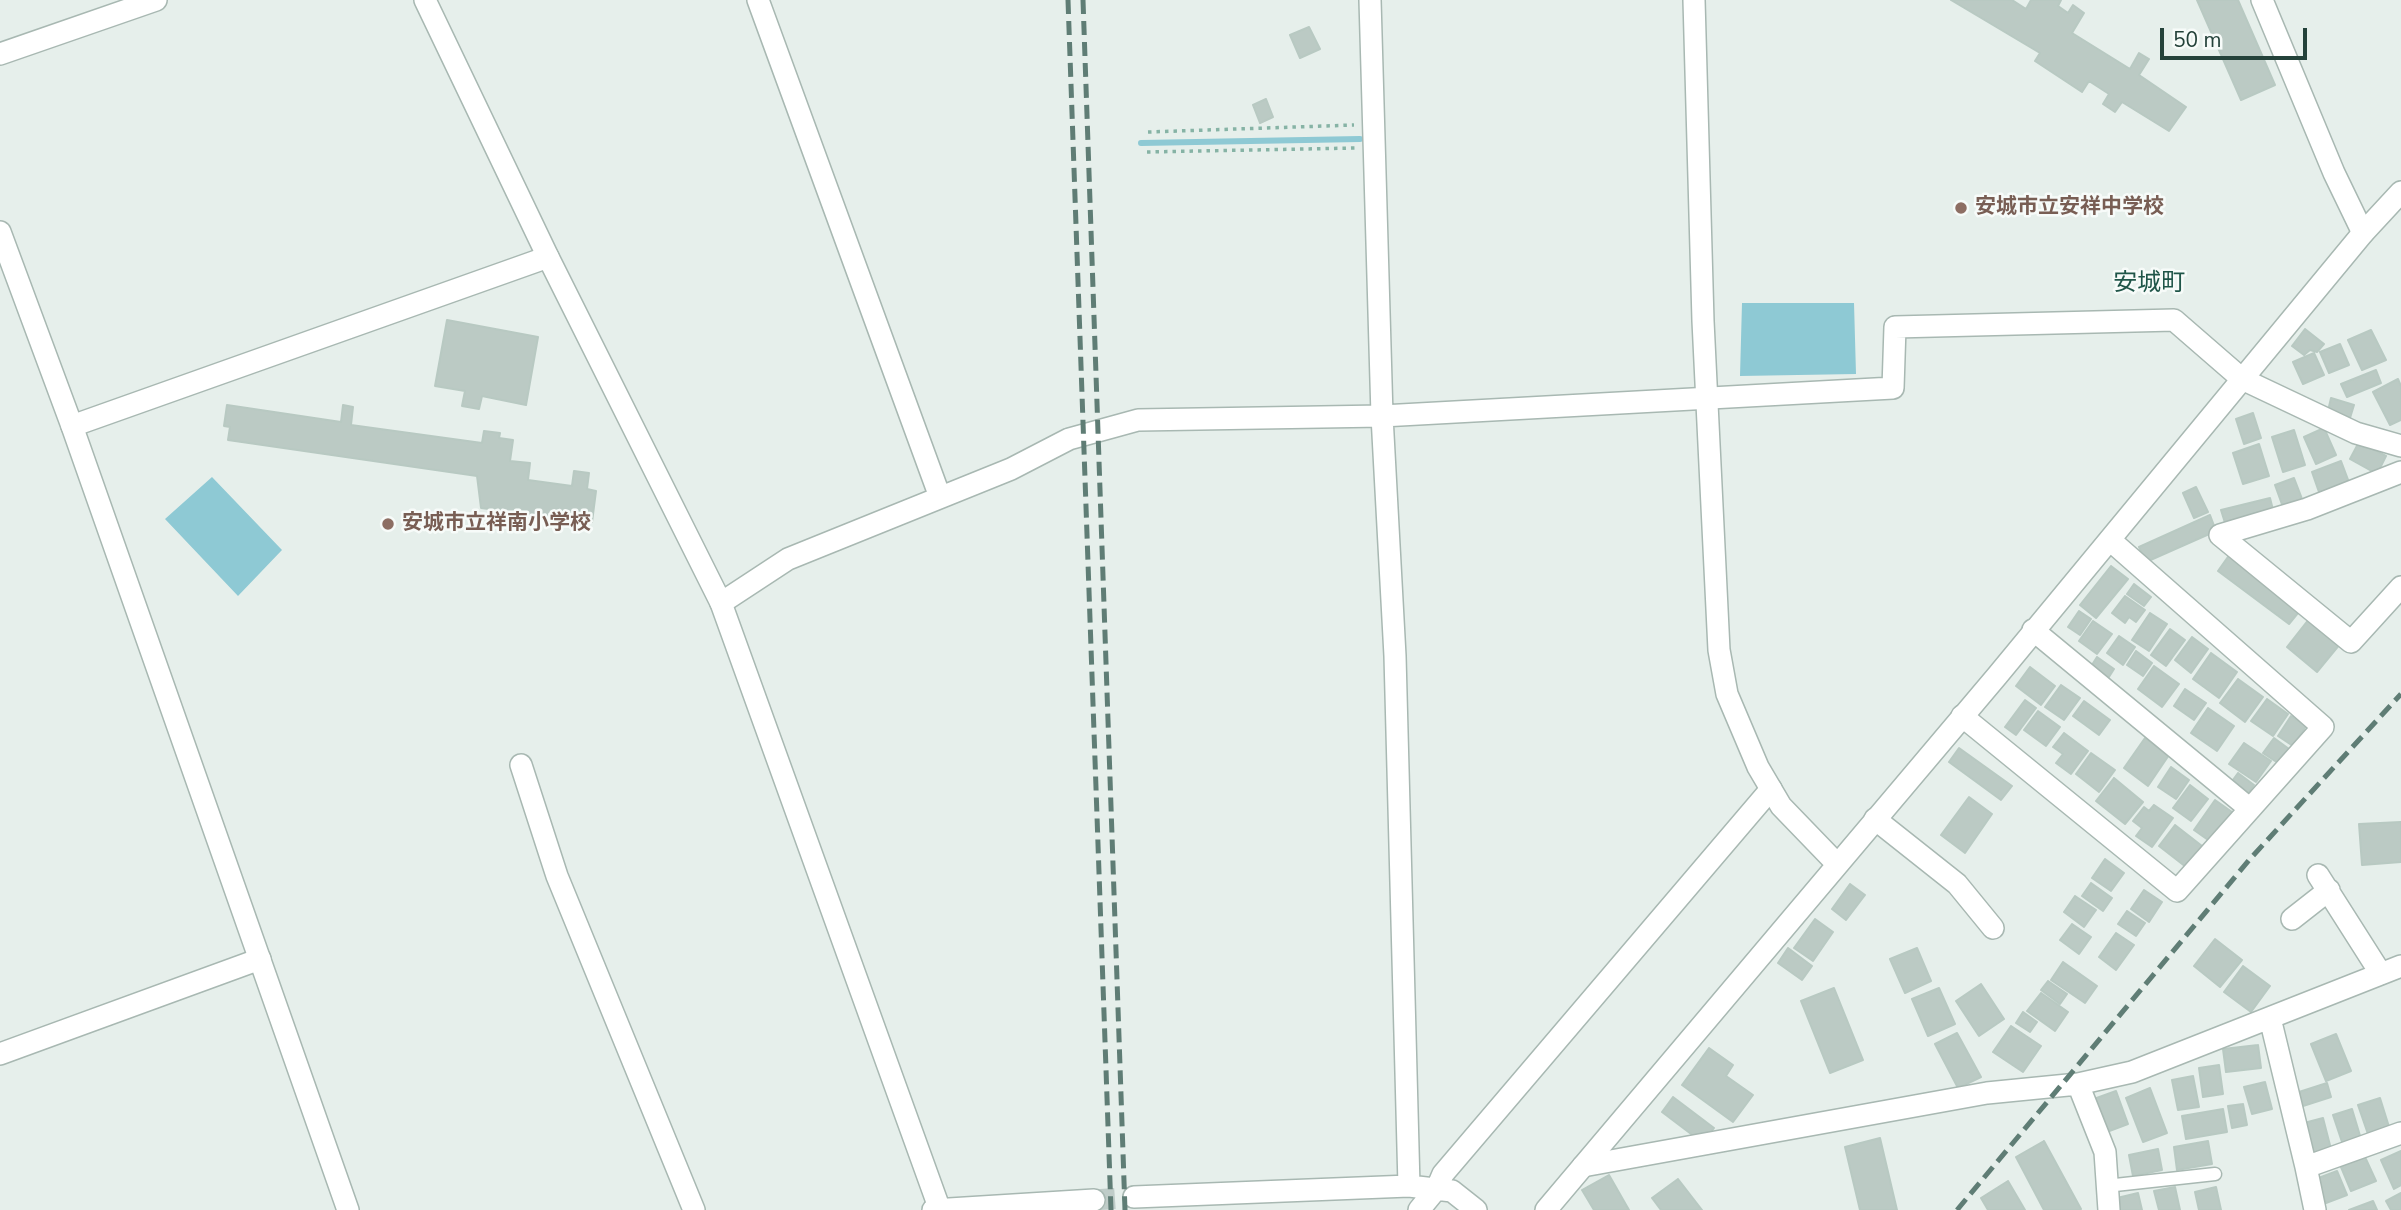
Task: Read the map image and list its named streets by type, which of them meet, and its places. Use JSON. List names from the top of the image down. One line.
{"districts":["安城町"],"places":["安城市立安祥中学校","安城市立祥南小学校"],"scale_bar":"50 m"}
